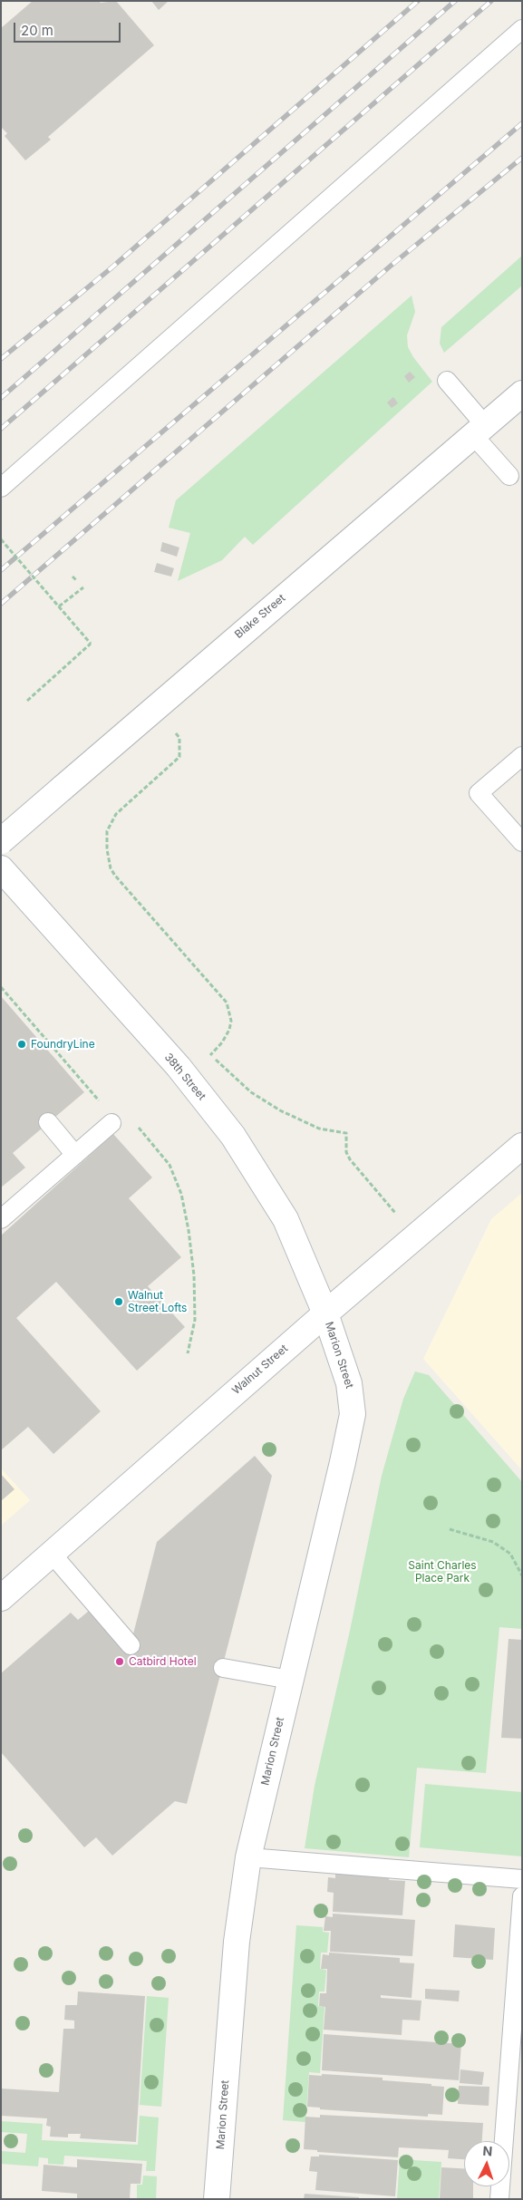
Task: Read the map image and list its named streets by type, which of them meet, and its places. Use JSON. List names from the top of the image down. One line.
{"streets":{"street":["Blake Street","38th Street","Marion Street","Walnut Street"]},"crossings":[["38th Street","Marion Street"],["38th Street","Walnut Street"],["Marion Street","Walnut Street"]],"parks":["Saint Charles Place Park"],"places":["FoundryLine","Walnut Street Lofts","Catbird Hotel"],"scale_bar":"20 m","north":"top"}
